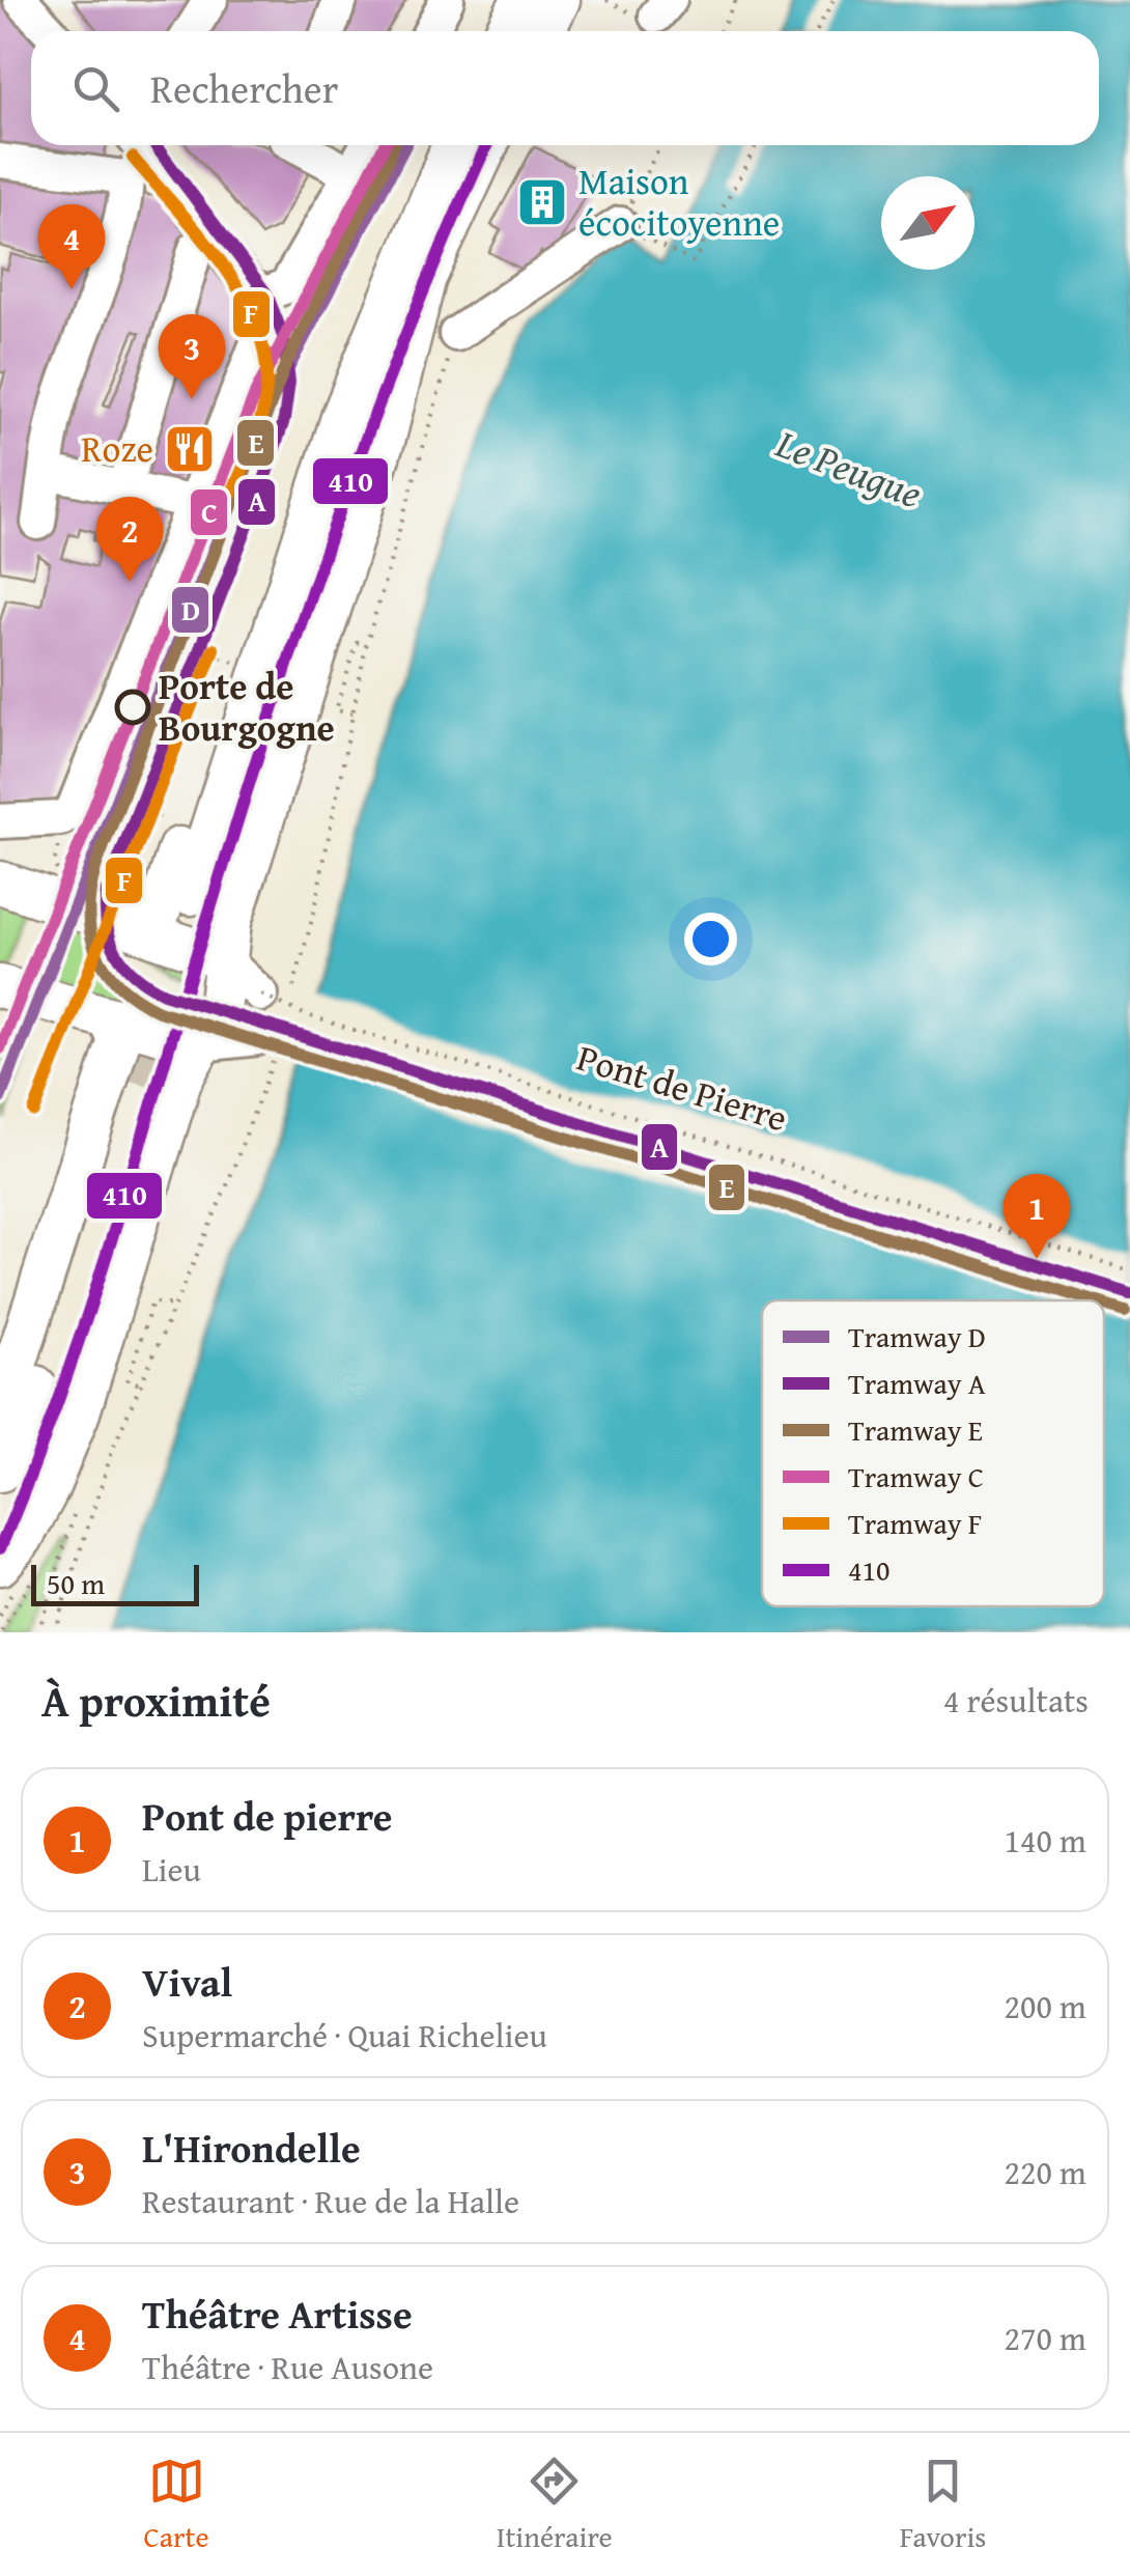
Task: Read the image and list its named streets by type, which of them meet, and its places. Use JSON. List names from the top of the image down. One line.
{"streets":{"path":["Pont de Pierre"]},"water":["Le Peugue"],"places":{"building":["Maison écocitoyenne"],"restaurant":["Roze"],"other":["Porte de Bourgogne"]},"lines":["tram line D","tram line A","tram line E","tram line C","transit line 410","tram line F"],"legend":["Tramway D","Tramway A","Tramway E","Tramway C","Tramway F","410"],"scale_bar":"50 m","north":"top right","page":{"search":"Rechercher","pins":["4","3","2","1"],"scale":"50 m","heading":["À proximité","4 résultats"],"list":[{"mark":"1","name":"Pont de pierre","note":"Lieu","value":"140 m"},{"mark":"2","name":"Vival","note":"Supermarché · Quai Richelieu","value":"200 m"},{"mark":"3","name":"L'Hirondelle","note":"Restaurant · Rue de la Halle","value":"220 m"},{"mark":"4","name":"Théâtre Artisse","note":"Théâtre · Rue Ausone","value":"270 m"}],"nav":["Carte","Itinéraire","Favoris"]}}
